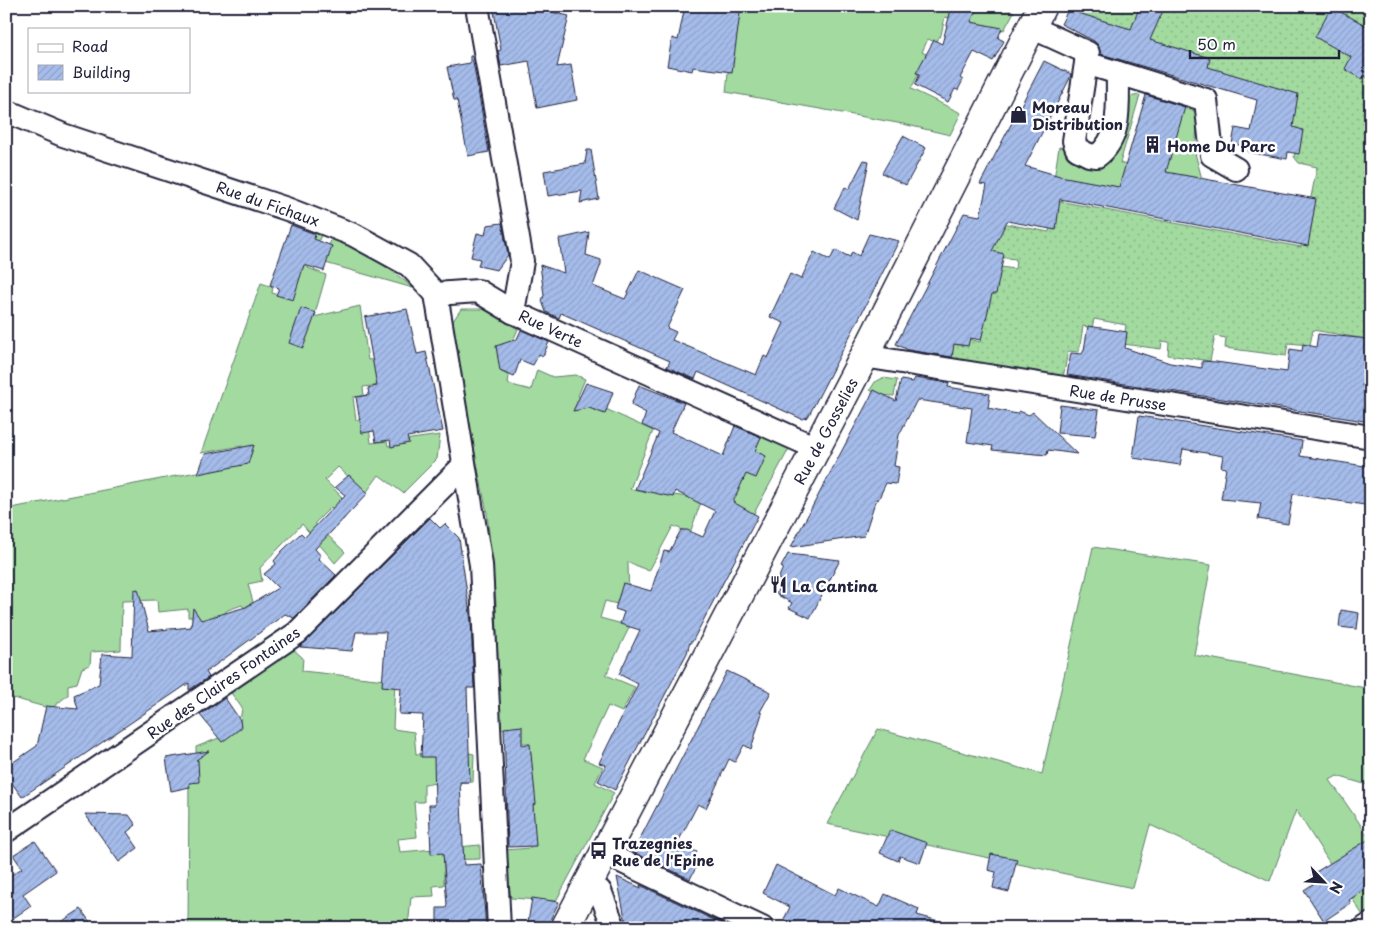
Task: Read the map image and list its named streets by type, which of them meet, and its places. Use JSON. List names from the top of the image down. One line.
{"streets":{"main road":["Rue de Gosselies"],"street":["Rue du Fichaux","Rue Verte","Rue de Prusse","Rue des Claires Fontaines"]},"crossings":[["Rue Verte","Rue de Gosselies"],["Rue de Prusse","Rue de Gosselies"]],"places":{"shop":["Moreau Distribution"],"building":["Home Du Parc"],"restaurant":["La Cantina"],"bus stop":["Trazegnies Rue de l'Epine"]},"legend":["Road","Building"],"scale_bar":"50 m","north":"bottom right"}
